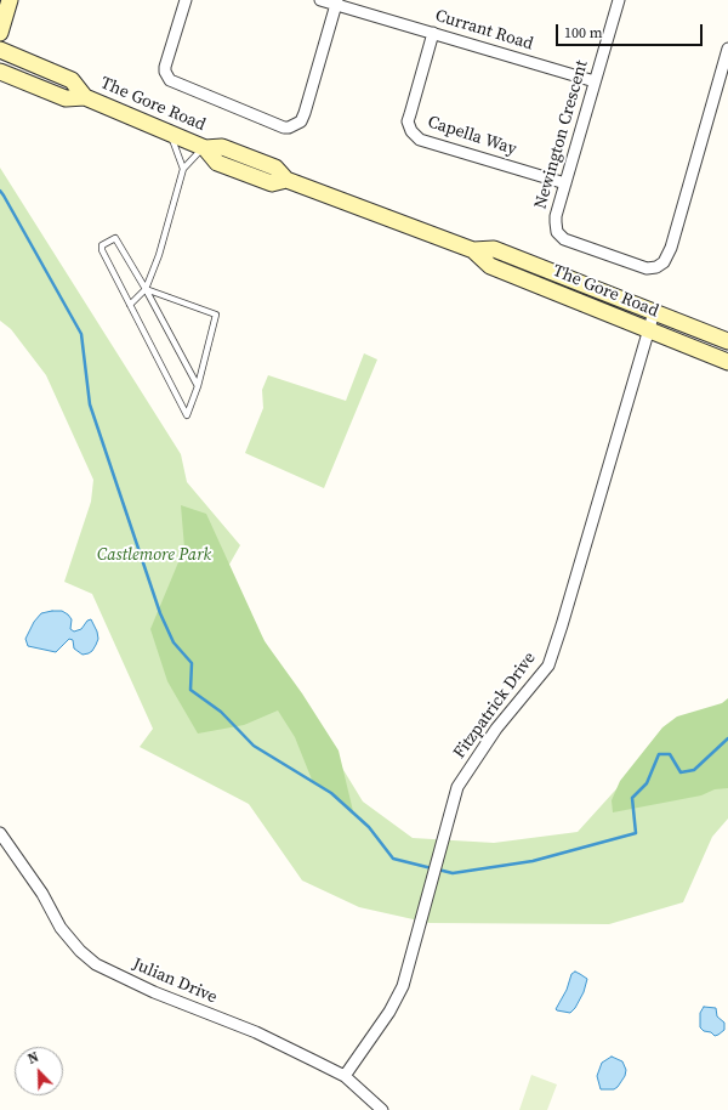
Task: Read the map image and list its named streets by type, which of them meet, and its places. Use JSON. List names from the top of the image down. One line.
{"streets":{"main road":["The Gore Road"],"street":["Currant Road","Newington Crescent","Capella Way","Fitzpatrick Drive","Julian Drive"]},"crossings":[["Currant Road","Newington Crescent"],["Currant Road","Capella Way"],["The Gore Road","Fitzpatrick Drive"],["Newington Crescent","Capella Way"],["Fitzpatrick Drive","Julian Drive"]],"parks":["Castlemore Park"],"scale_bar":"100 m","north":"top left"}
